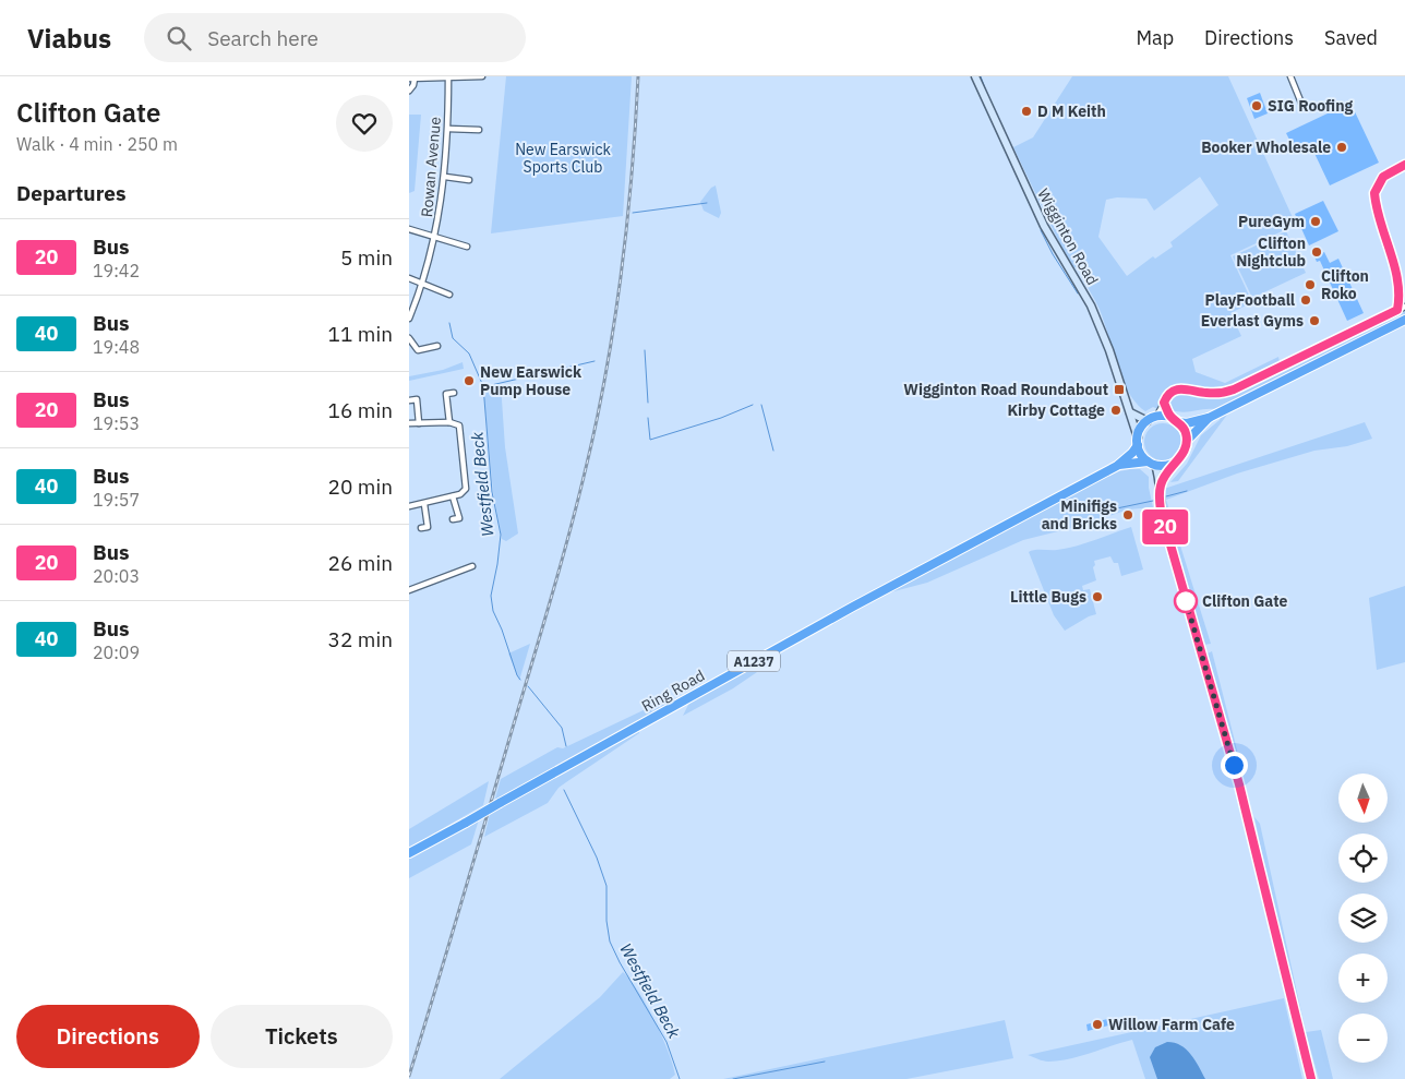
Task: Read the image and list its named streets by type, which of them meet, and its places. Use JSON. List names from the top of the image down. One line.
{"streets":{"highway":["A1237","Ring Road"],"main road":["Wigginton Road"],"street":["Rowan Avenue"]},"crossings":[["Wigginton Road","A1237"],["A1237","Ring Road"]],"water":["Westfield Beck"],"parks":["New Earswick Sports Club"],"places":{"other":["SIG Roofing","D M Keith","Booker Wholesale","PureGym","Clifton Nightclub","Clifton Roko","PlayFootball","Everlast Gyms","New Earswick Pump House","Kirby Cottage","Minifigs and Bricks","Little Bugs","Clifton Gate","Willow Farm Cafe"],"transit":["Wigginton Road Roundabout"]},"lines":["bus line 20"],"north":"bottom","page":{"header":"Viabus","search":"Search here","nav":["Map","Directions","Saved"],"heading":[["Clifton Gate","Walk · 4 min · 250 m"],"Departures"],"on_map":"20","list":[{"mark":"20","name":"Bus","note":"19:42","value":"5 min"},{"mark":"40","name":"Bus","note":"19:48","value":"11 min"},{"mark":"20","name":"Bus","note":"19:53","value":"16 min"},{"mark":"40","name":"Bus","note":"19:57","value":"20 min"},{"mark":"20","name":"Bus","note":"20:03","value":"26 min"},{"mark":"40","name":"Bus","note":"20:09","value":"32 min"}],"map_buttons":["+","−"],"buttons":["Directions","Tickets"]}}
